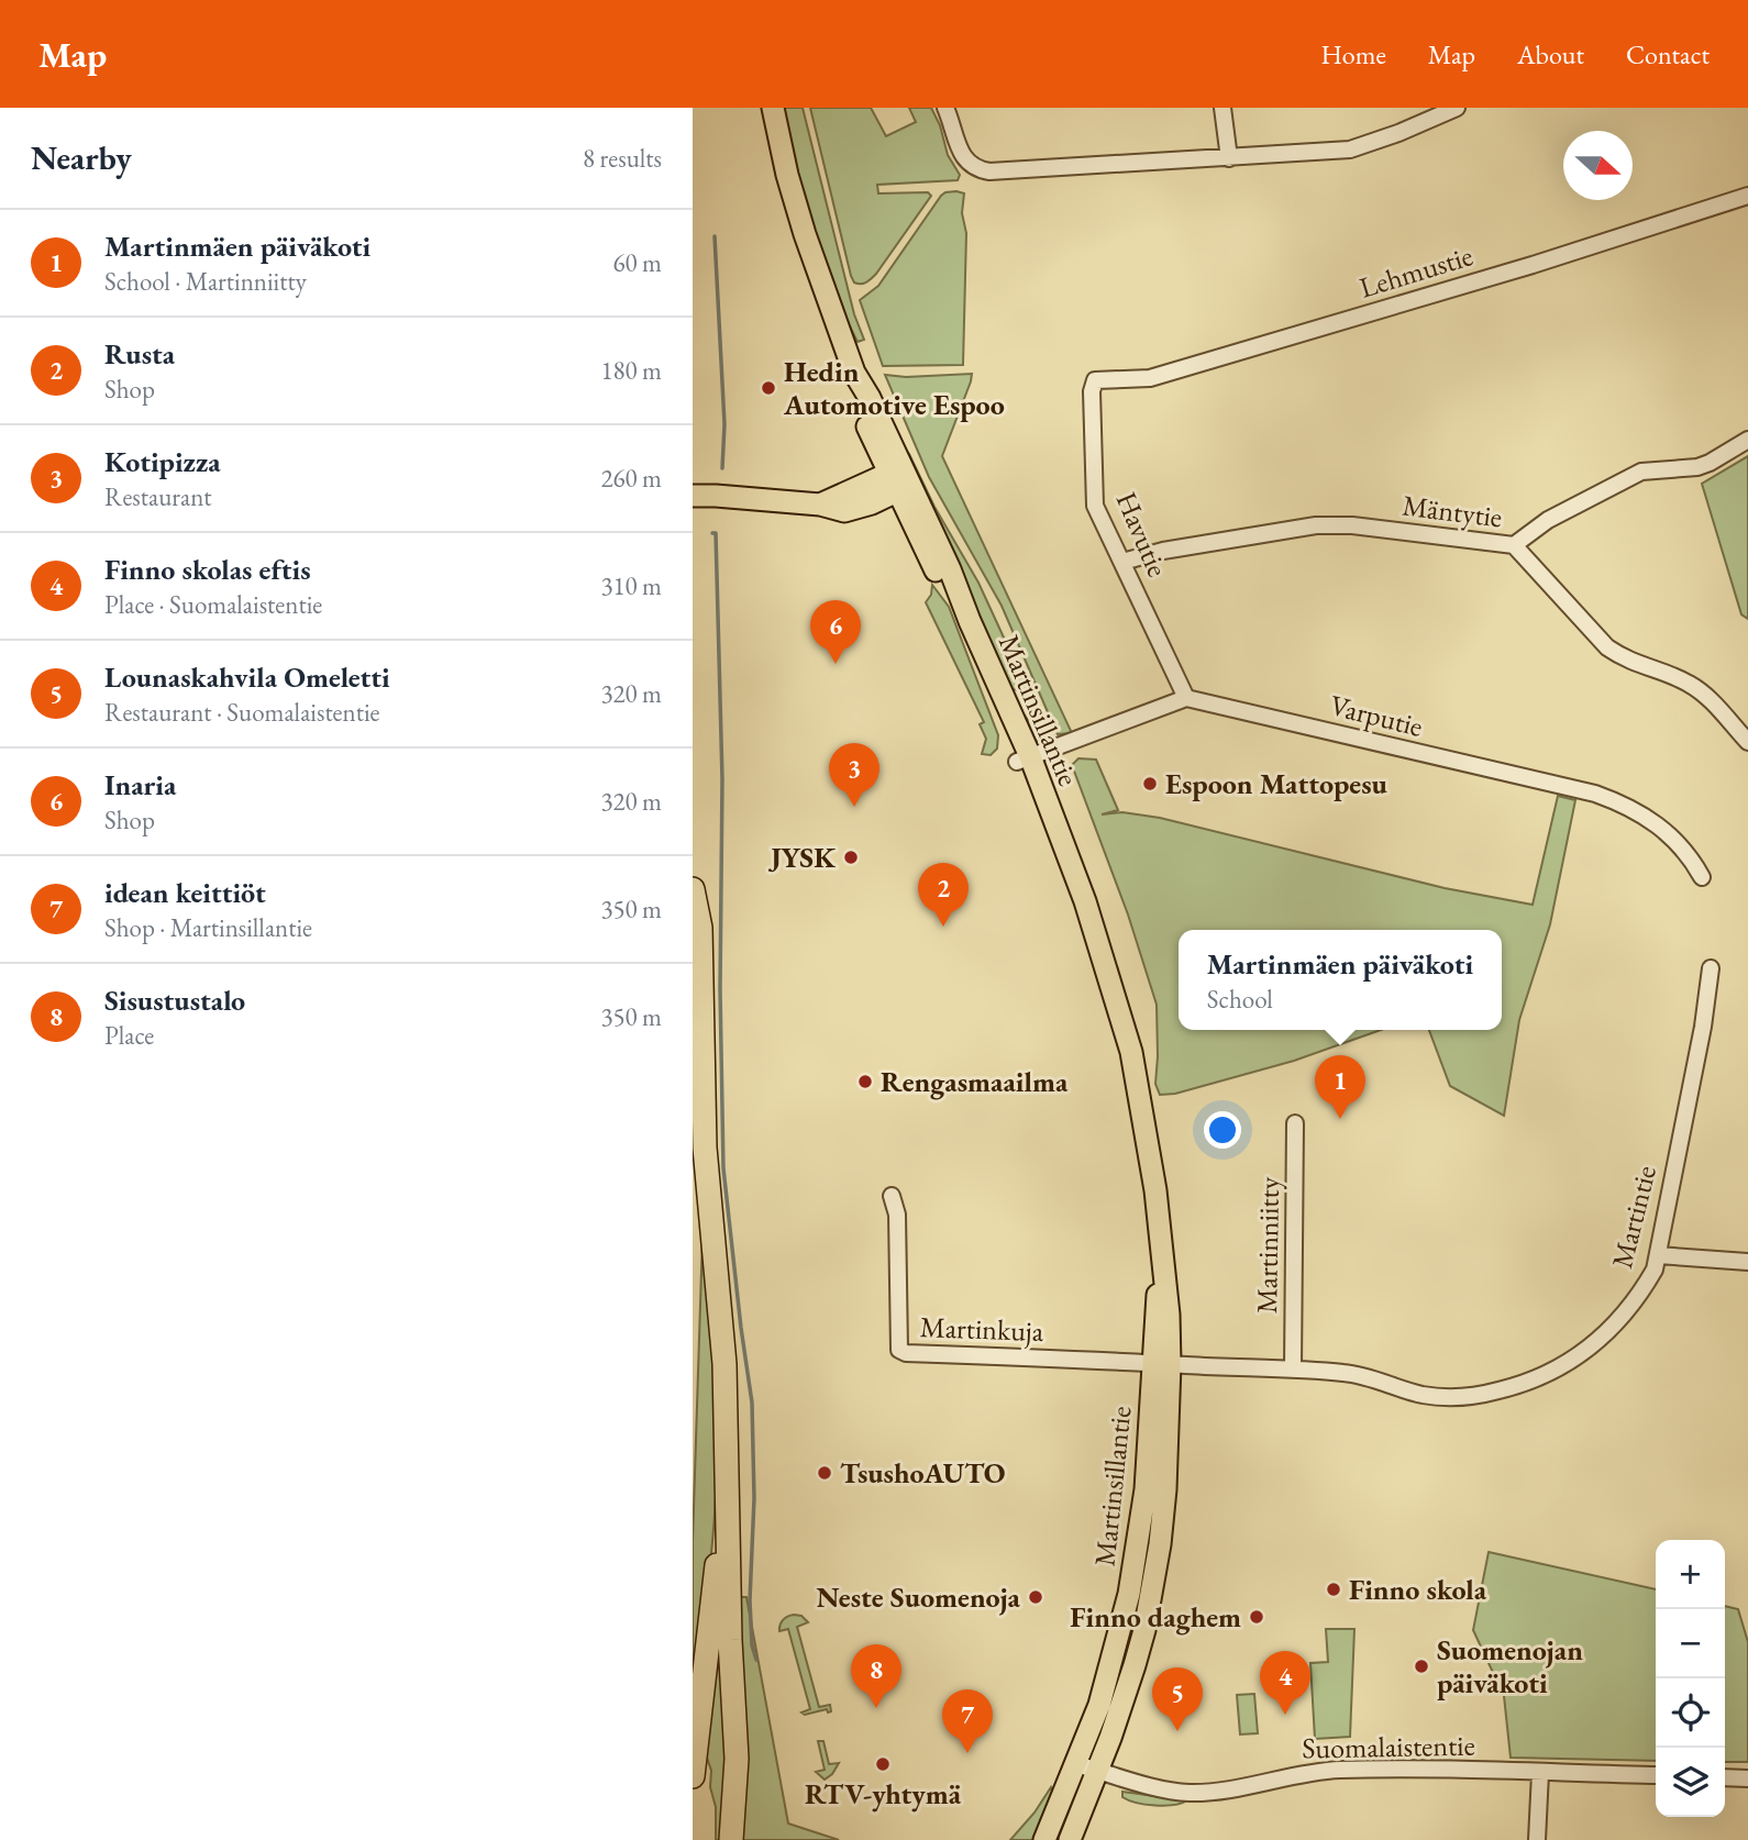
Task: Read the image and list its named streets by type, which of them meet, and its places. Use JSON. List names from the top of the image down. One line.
{"streets":{"main road":["Martinsillantie"],"street":["Lehmustie","Mäntytie","Havutie","Varputie","Martintie","Martinniitty","Martinkuja","Suomalaistentie"]},"crossings":[["Lehmustie","Havutie"],["Mäntytie","Havutie"],["Havutie","Varputie"],["Martinsillantie","Martintie"],["Martinsillantie","Martinkuja"],["Martinsillantie","Suomalaistentie"],["Martintie","Martinniitty"],["Martintie","Martinkuja"]],"places":["Hedin Automotive Espoo","Espoon Mattopesu","JYSK","Rengasmaailma","TsushoAUTO","Finno skola","Neste Suomenoja","Finno daghem","Suomenojan päiväkoti","RTV-yhtymä"],"north":"right","page":{"header":"Map","nav":["Home","Map","About","Contact"],"heading":["Nearby","8 results"],"list":[{"mark":"1","name":"Martinmäen päiväkoti","note":"School · Martinniitty","value":"60 m"},{"mark":"2","name":"Rusta","note":"Shop","value":"180 m"},{"mark":"3","name":"Kotipizza","note":"Restaurant","value":"260 m"},{"mark":"4","name":"Finno skolas eftis","note":"Place · Suomalaistentie","value":"310 m"},{"mark":"5","name":"Lounaskahvila Omeletti","note":"Restaurant · Suomalaistentie","value":"320 m"},{"mark":"6","name":"Inaria","note":"Shop","value":"320 m"},{"mark":"7","name":"idean keittiöt","note":"Shop · Martinsillantie","value":"350 m"},{"mark":"8","name":"Sisustustalo","note":"Place","value":"350 m"}],"pins":["6","3","2","1","8","4","5","7"],"popup":["Martinmäen päiväkoti","School"],"map_buttons":["+","−"]}}
